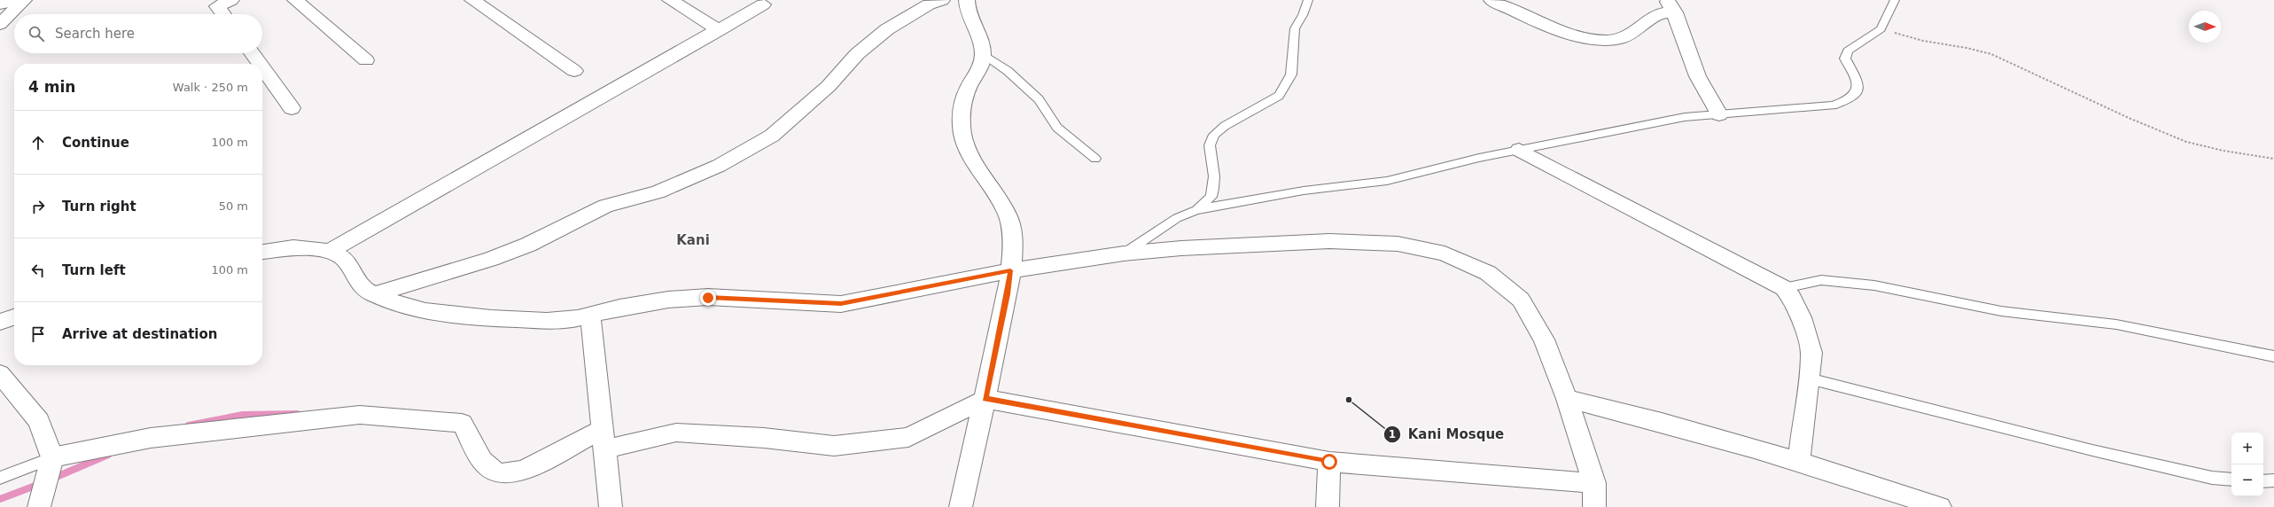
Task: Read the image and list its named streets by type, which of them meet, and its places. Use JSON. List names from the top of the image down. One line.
{"districts":["Kani"],"places":["Kani Mosque"],"north":"right","page":{"search":"Search here","heading":["4 min","Walk · 250 m"],"list":[["Continue","100 m"],["Turn right","50 m"],["Turn left","100 m"],"Arrive at destination"],"map_buttons":["+","−"]}}
